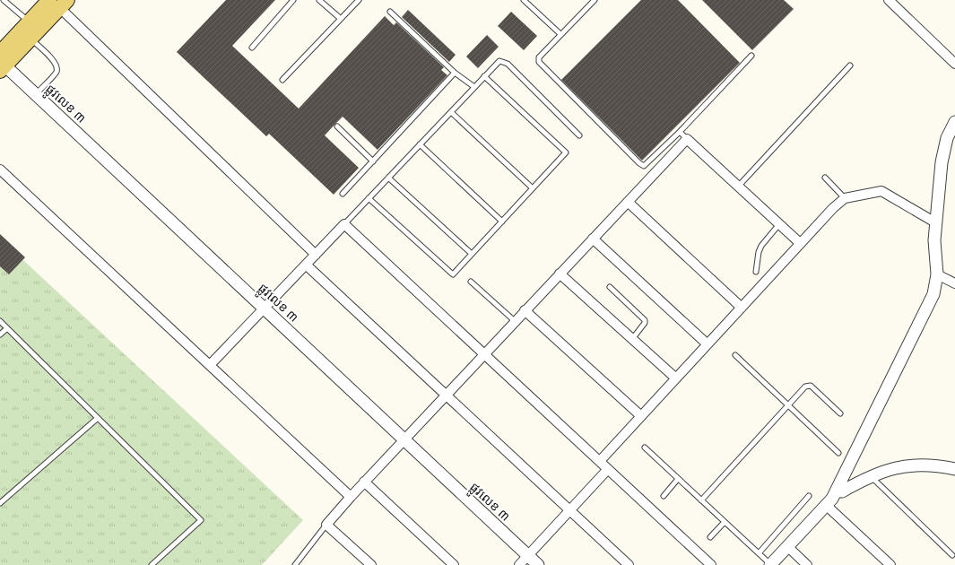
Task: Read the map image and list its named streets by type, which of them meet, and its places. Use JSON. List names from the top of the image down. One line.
{"streets":{"street":["ផ្លូវលេខ ៣"]}}
